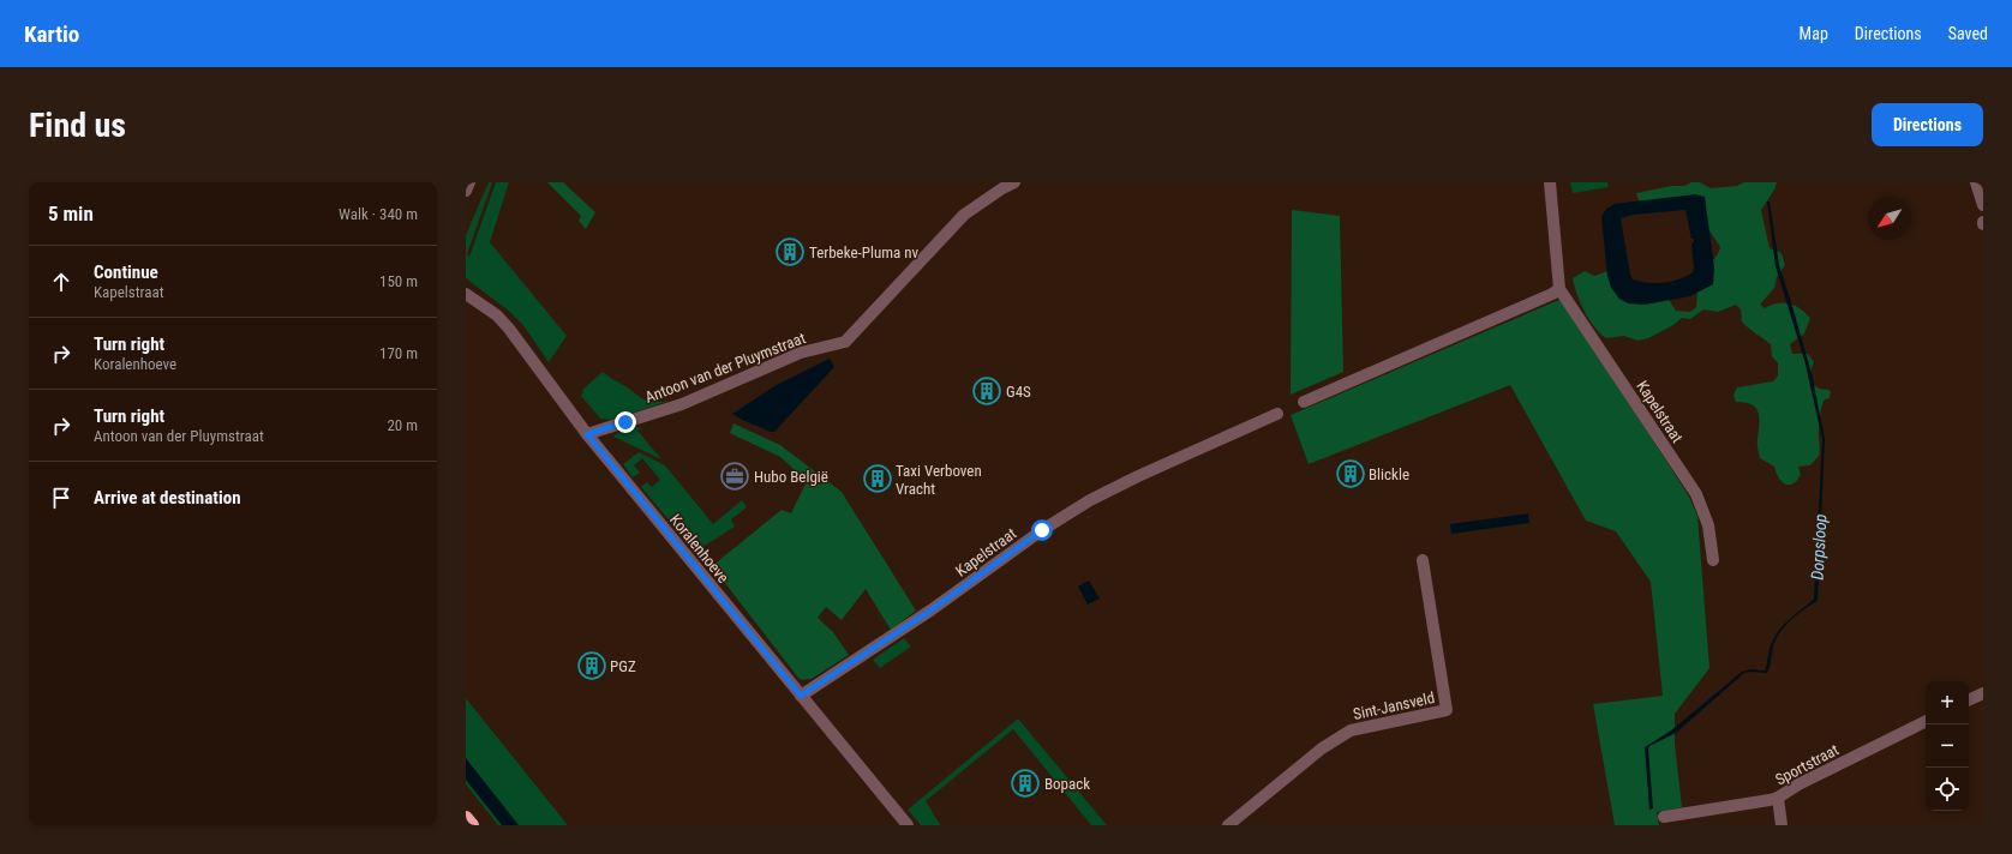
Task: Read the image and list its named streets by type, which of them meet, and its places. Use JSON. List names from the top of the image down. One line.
{"streets":{"street":["Antoon van der Pluymstraat","Kapelstraat","Koralenhoeve","Sint-Jansveld","Sportstraat"]},"crossings":[["Antoon van der Pluymstraat","Koralenhoeve"],["Kapelstraat","Koralenhoeve"]],"water":["Dorpsloop"],"places":{"building":["Terbeke-Pluma nv","G4S","Blickle","Taxi Verboven Vracht","PGZ","Bopack"],"office":["Hubo België"]},"north":"bottom left","page":{"header":"Kartio","nav":["Map","Directions","Saved"],"buttons":"Directions","title":"Find us","heading":["5 min","Walk · 340 m"],"list":[["Continue","Kapelstraat","150 m"],["Turn right","Koralenhoeve","170 m"],["Turn right","Antoon van der Pluymstraat","20 m"],"Arrive at destination"],"map_buttons":["+","−"]}}
